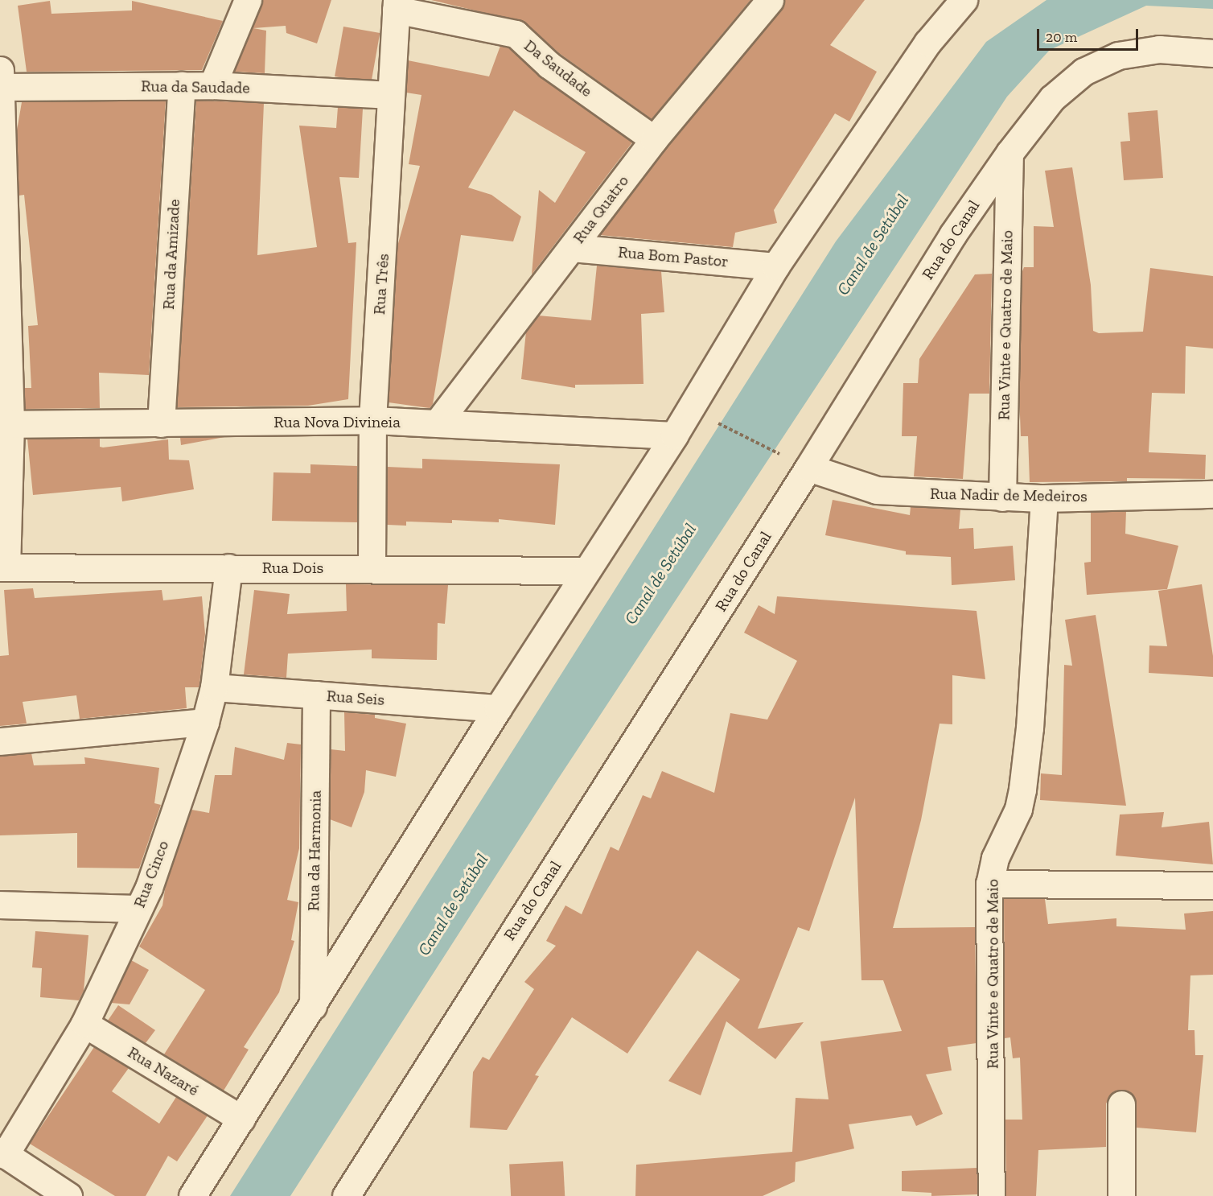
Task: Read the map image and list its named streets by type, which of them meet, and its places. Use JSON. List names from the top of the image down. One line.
{"streets":{"street":["Da Saudade","Rua da Saudade","Rua Quatro","Rua do Canal","Rua da Amizade","Rua Bom Pastor","Rua Três","Rua Vinte e Quatro de Maio","Rua Nova Divineia","Rua Nadir de Medeiros","Rua Dois","Rua Seis","Rua da Harmonia","Rua Cinco","Rua Nazaré"]},"crossings":[["Da Saudade","Rua Quatro"],["Da Saudade","Rua Três"],["Rua da Saudade","Rua da Amizade"],["Rua da Saudade","Rua Três"],["Rua Quatro","Rua Bom Pastor"],["Rua Quatro","Rua Nova Divineia"],["Rua do Canal","Rua Vinte e Quatro de Maio"],["Rua do Canal","Rua Nadir de Medeiros"],["Rua da Amizade","Rua Nova Divineia"],["Rua Três","Rua Nova Divineia"],["Rua Três","Rua Dois"],["Rua Vinte e Quatro de Maio","Rua Nadir de Medeiros"],["Rua Dois","Rua Cinco"],["Rua Seis","Rua da Harmonia"],["Rua Seis","Rua Cinco"],["Rua Cinco","Rua Nazaré"]],"water":["Canal de Setúbal"],"scale_bar":"20 m"}
